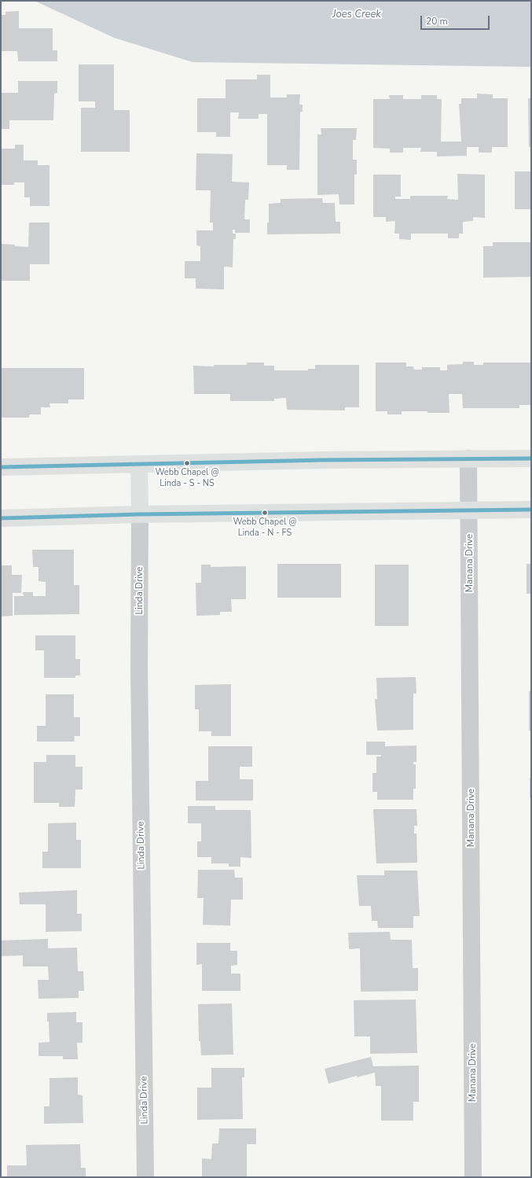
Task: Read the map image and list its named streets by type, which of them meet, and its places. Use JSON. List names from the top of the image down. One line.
{"streets":{"street":["Manana Drive","Linda Drive"]},"water":["Joes Creek"],"places":["Webb Chapel @ Linda - S - NS","Webb Chapel @ Linda - N - FS"],"scale_bar":"20 m"}
